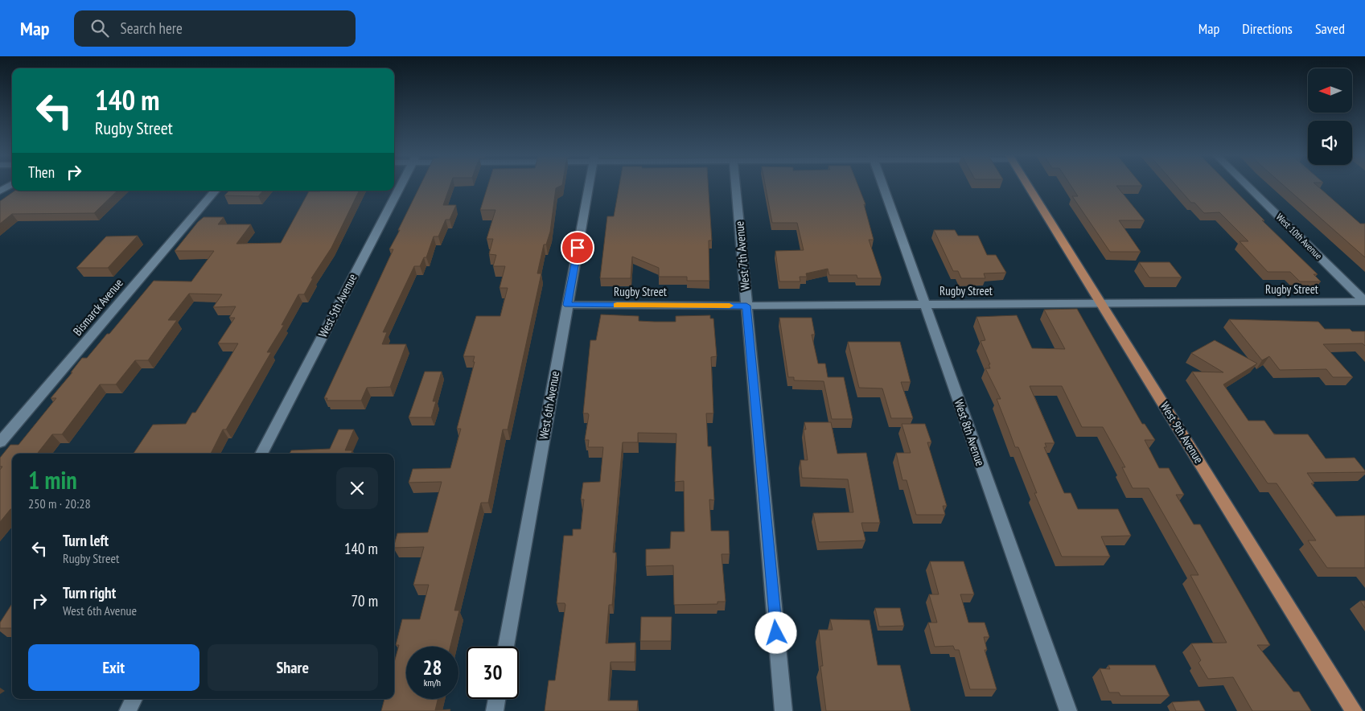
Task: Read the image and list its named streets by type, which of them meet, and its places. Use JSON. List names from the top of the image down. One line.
{"streets":{"main road":["West 9th Avenue"],"street":["West 10th Avenue","West 7th Avenue","Rugby Street","West 5th Avenue","Bismarck Avenue","West 6th Avenue","West 8th Avenue"]},"crossings":[["West 10th Avenue","Rugby Street"],["West 7th Avenue","Rugby Street"],["Rugby Street","West 6th Avenue"],["Rugby Street","West 8th Avenue"],["Rugby Street","West 9th Avenue"]],"north":"left","page":{"header":"Map","search":"Search here","nav":["Map","Directions","Saved"],"turn":["140 m","Rugby Street"],"then":"Then","heading":["1 min","250 m · 20:28"],"list":[{"name":"Turn left","note":"Rugby Street","value":"140 m"},{"name":"Turn right","note":"West 6th Avenue","value":"70 m"}],"buttons":["Exit","Share"],"speed":"28 km/h","limit":"30"}}
